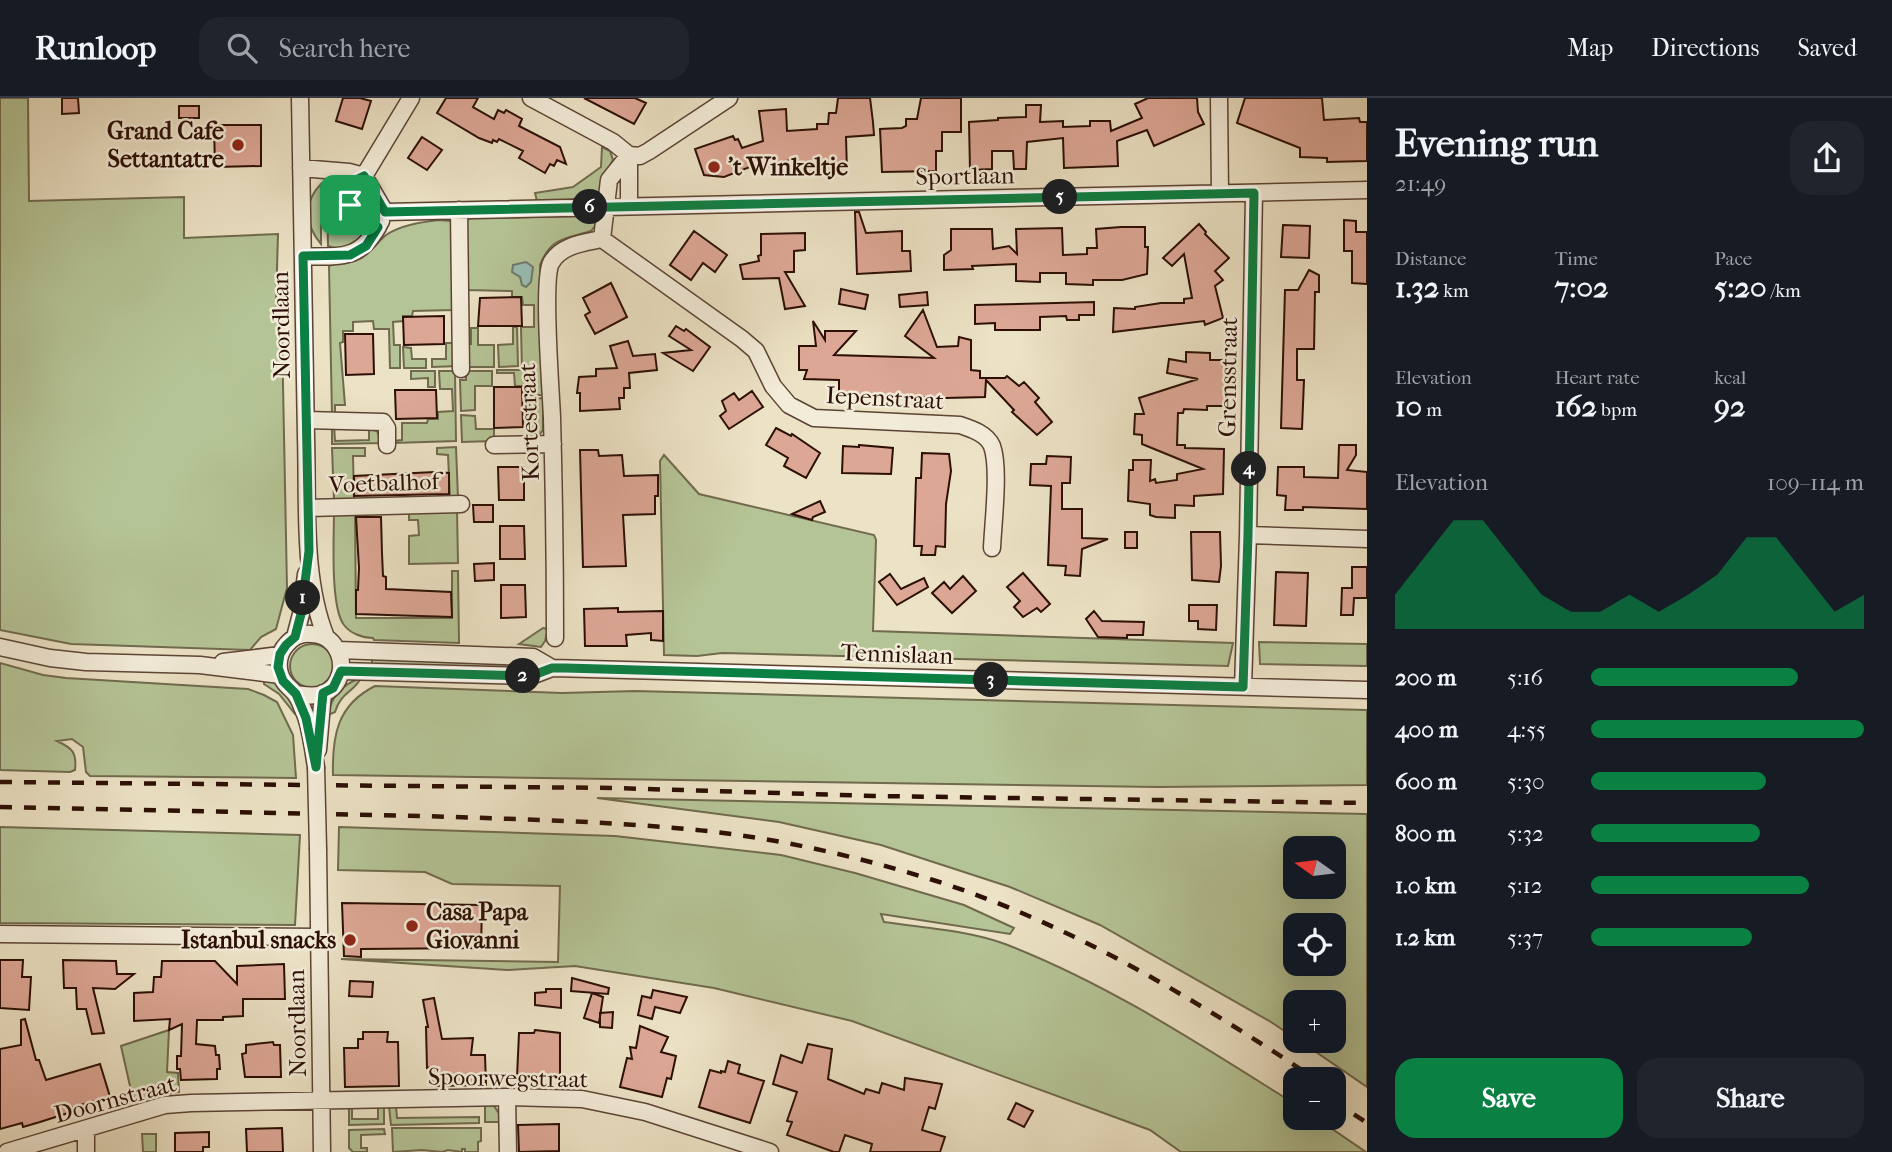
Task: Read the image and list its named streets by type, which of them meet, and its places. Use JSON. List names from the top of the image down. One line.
{"streets":{"street":["Sportlaan","Noordlaan","Grensstraat","Iepenstraat","Kortestraat","Voetbalhof","Tennislaan","Spoorwegstraat","Doornstraat"]},"crossings":[["Sportlaan","Grensstraat"],["Noordlaan","Voetbalhof"],["Noordlaan","Tennislaan"],["Noordlaan","Spoorwegstraat"],["Noordlaan","Doornstraat"],["Grensstraat","Tennislaan"],["Iepenstraat","Kortestraat"],["Spoorwegstraat","Doornstraat"]],"places":["Grand Cafe Settantatre","'t Winkeltje","Casa Papa Giovanni","Istanbul snacks"],"north":"left","page":{"header":"Runloop","search":"Search here","nav":["Map","Directions","Saved"],"heading":["Evening run","21:49"],"pins":["5","6","4","1","2","3"],"stats":[["Distance","1.32 km"],["Time","7:02"],["Pace","5:20 /km"],["Elevation","10 m"],["Heart rate","162 bpm"],["kcal","92"]],"chart":["Elevation","109–114 m"],"list":[{"name":"200 m","note":"5:16"},{"name":"400 m","note":"4:55"},{"name":"600 m","note":"5:30"},{"name":"800 m","note":"5:32"},{"name":"1.0 km","note":"5:12"},{"name":"1.2 km","note":"5:37"}],"map_buttons":["+","−"],"buttons":["Save","Share"]}}
